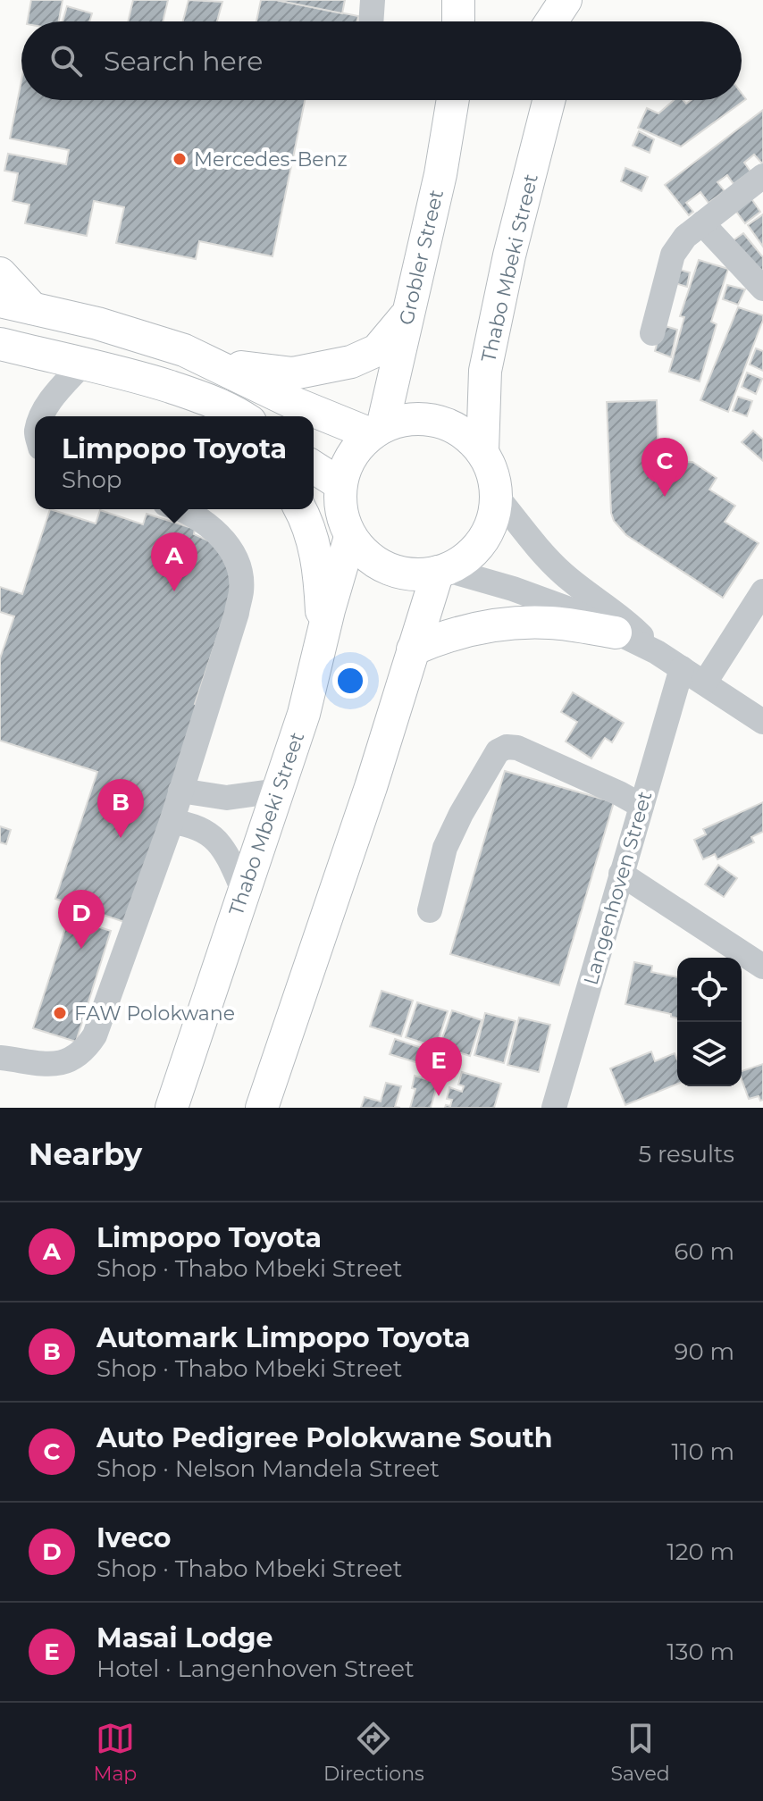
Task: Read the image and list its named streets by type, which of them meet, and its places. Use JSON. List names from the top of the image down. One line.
{"streets":{"main road":["Grobler Street","Thabo Mbeki Street"],"street":["Langenhoven Street"]},"crossings":[["Grobler Street","Thabo Mbeki Street"]],"places":["Mercedes-Benz","FAW Polokwane"],"page":{"search":"Search here","popup":["Limpopo Toyota","Shop"],"pins":["C","A","B","D","E"],"heading":["Nearby","5 results"],"list":[{"mark":"A","name":"Limpopo Toyota","note":"Shop · Thabo Mbeki Street","value":"60 m"},{"mark":"B","name":"Automark Limpopo Toyota","note":"Shop · Thabo Mbeki Street","value":"90 m"},{"mark":"C","name":"Auto Pedigree Polokwane South","note":"Shop · Nelson Mandela Street","value":"110 m"},{"mark":"D","name":"Iveco","note":"Shop · Thabo Mbeki Street","value":"120 m"},{"mark":"E","name":"Masai Lodge","note":"Hotel · Langenhoven Street","value":"130 m"}],"nav":["Map","Directions","Saved"]}}
